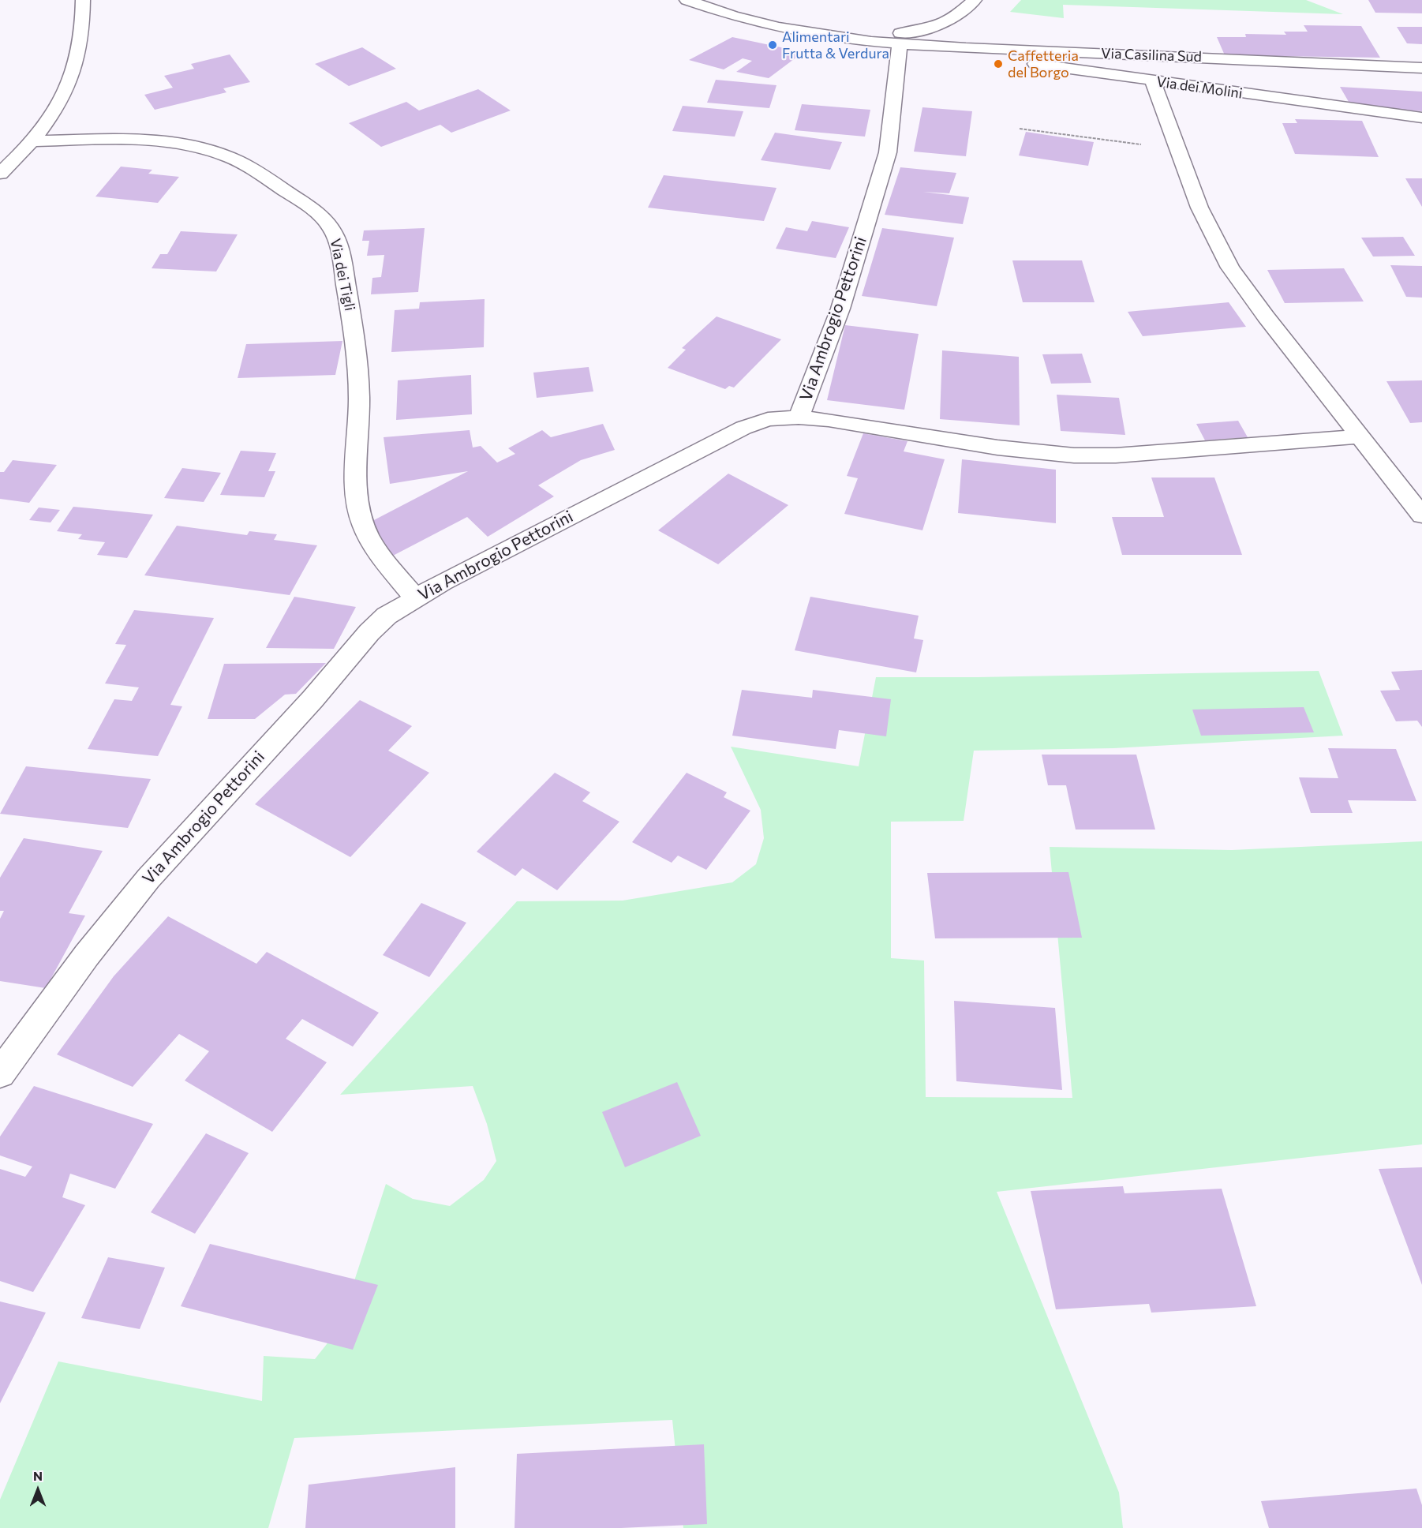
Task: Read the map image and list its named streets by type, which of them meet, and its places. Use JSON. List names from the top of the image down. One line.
{"streets":{"street":["Via Casilina Sud","Via dei Molini","Via dei Tigli","Via Ambrogio Pettorini"]},"crossings":[["Via Casilina Sud","Via dei Molini"],["Via Casilina Sud","Via Ambrogio Pettorini"],["Via dei Tigli","Via Ambrogio Pettorini"]],"places":["Alimentari Frutta & Verdura","Caffetteria del Borgo"],"north":"top"}
